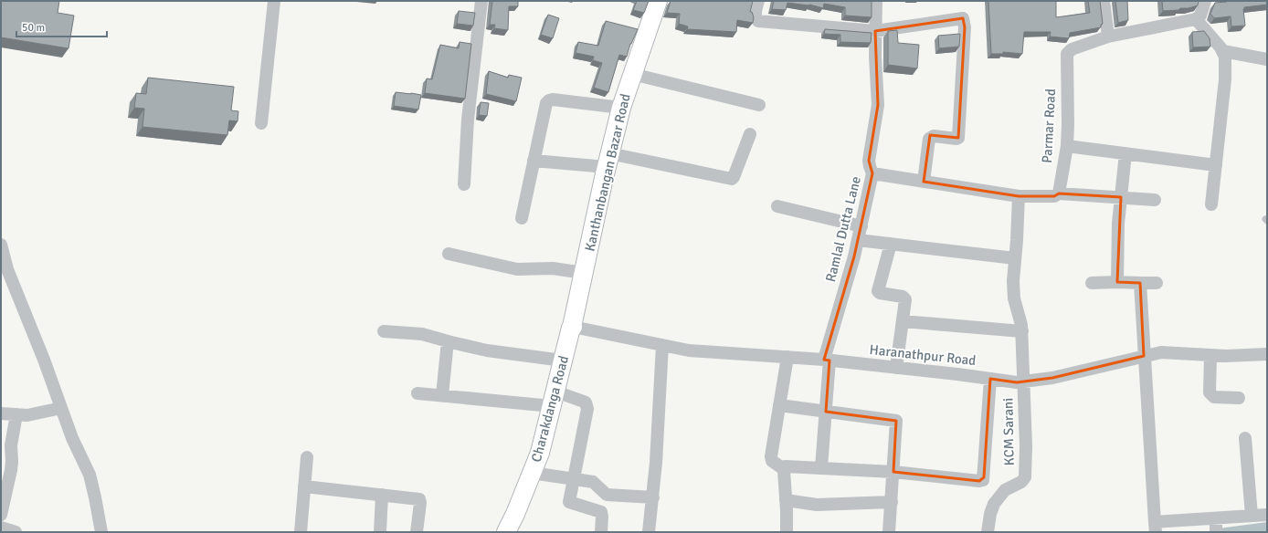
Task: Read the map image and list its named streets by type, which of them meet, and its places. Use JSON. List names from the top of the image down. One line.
{"streets":{"street":["Parmar Road","Kanthanbangan Bazar Road","Ramlal Dutta Lane","Haranathpur Road","Charakdanga Road","KCM Sarani"]},"crossings":[["Kanthanbangan Bazar Road","Haranathpur Road"],["Kanthanbangan Bazar Road","Charakdanga Road"],["Ramlal Dutta Lane","Haranathpur Road"],["Haranathpur Road","Charakdanga Road"],["Haranathpur Road","KCM Sarani"]],"scale_bar":"50 m"}
